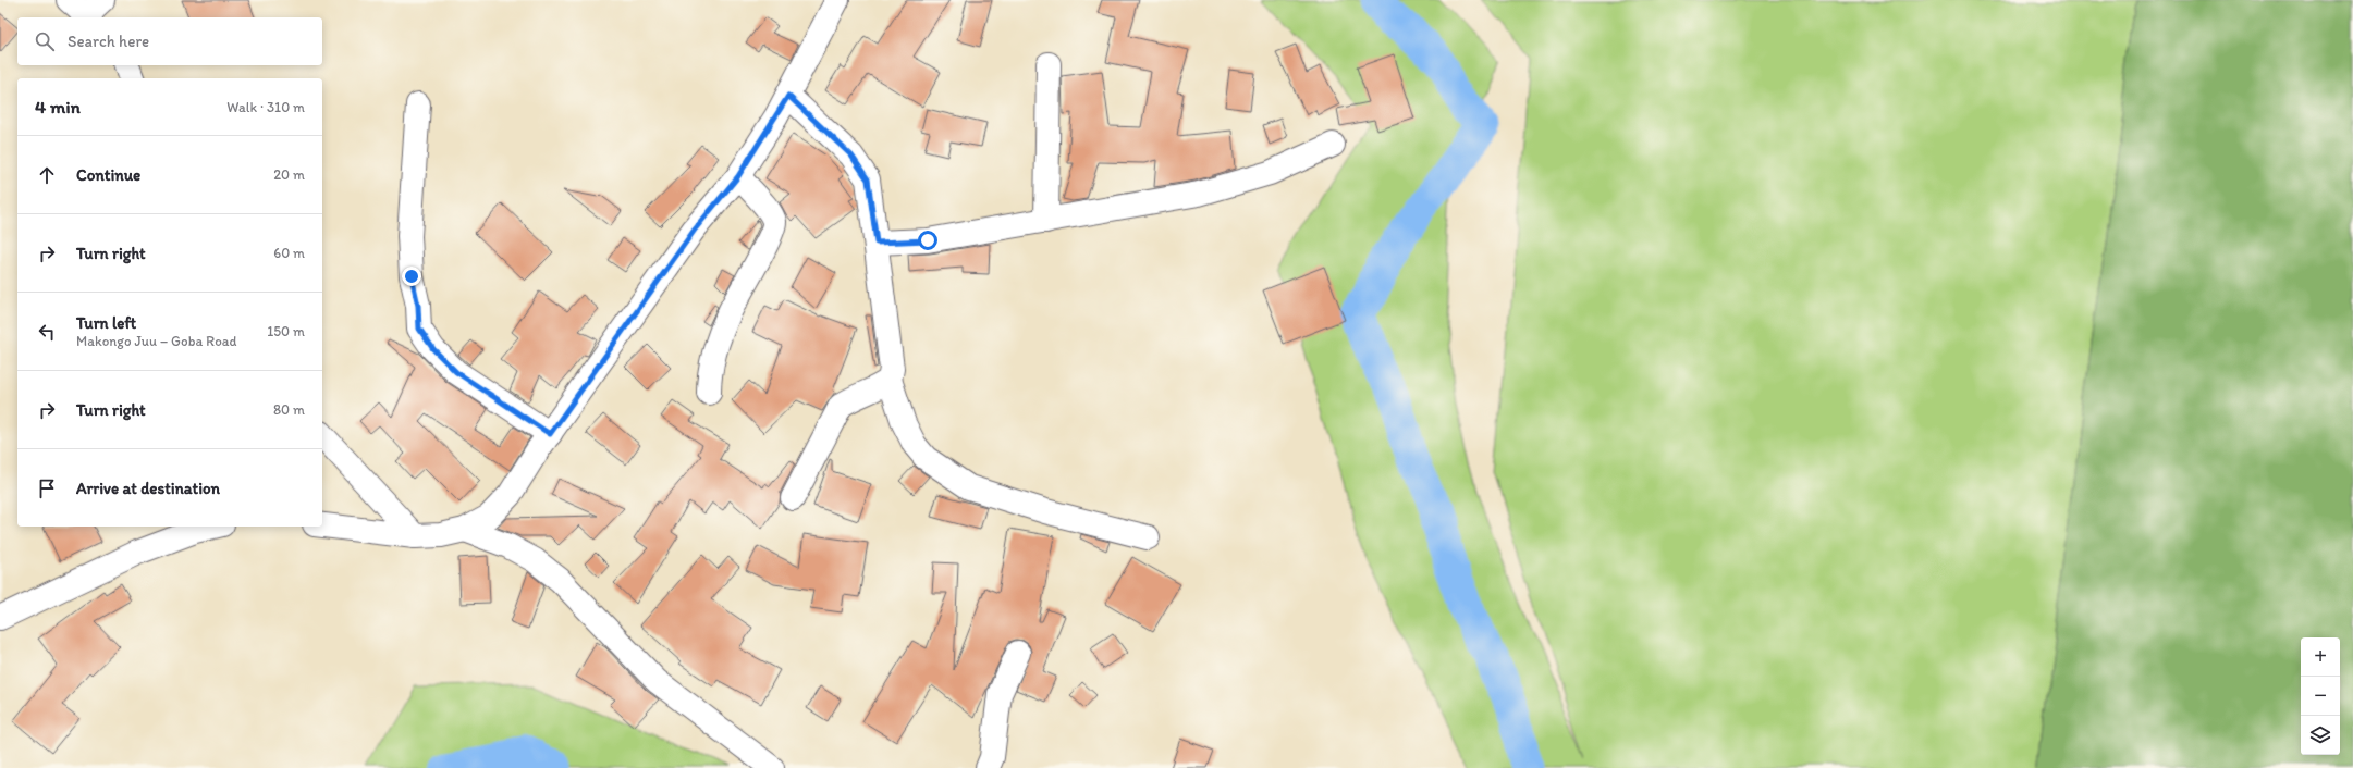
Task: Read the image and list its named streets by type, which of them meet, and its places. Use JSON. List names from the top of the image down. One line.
{"page":{"search":"Search here","heading":["4 min","Walk · 310 m"],"list":[["Continue","20 m"],["Turn right","60 m"],["Turn left","Makongo Juu – Goba Road","150 m"],["Turn right","80 m"],"Arrive at destination"],"map_buttons":["+","−"]}}
